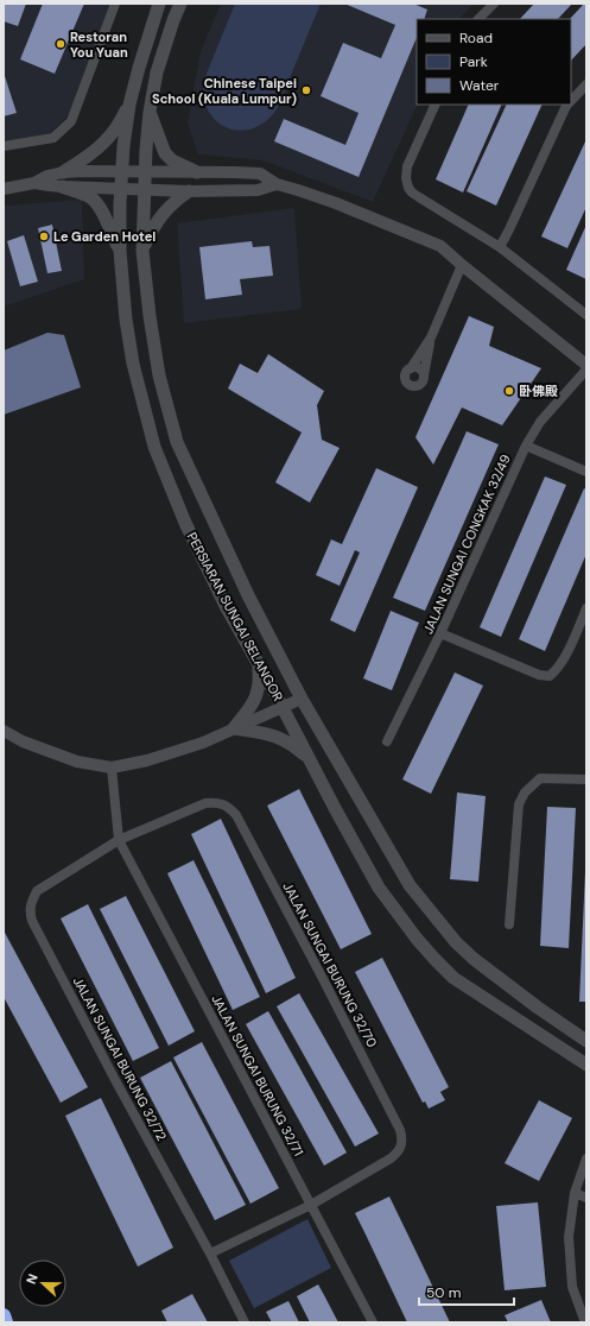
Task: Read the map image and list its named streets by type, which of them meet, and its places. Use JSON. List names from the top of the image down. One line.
{"streets":{"main road":["PERSIARAN SUNGAI SELANGOR"],"street":["JALAN SUNGAI CONGKAK 32/49","JALAN SUNGAI BURUNG 32/70","JALAN SUNGAI BURUNG 32/72","JALAN SUNGAI BURUNG 32/71"]},"crossings":[["JALAN SUNGAI BURUNG 32/70","JALAN SUNGAI BURUNG 32/72"],["JALAN SUNGAI BURUNG 32/70","JALAN SUNGAI BURUNG 32/71"],["JALAN SUNGAI BURUNG 32/72","JALAN SUNGAI BURUNG 32/71"]],"places":["Restoran You Yuan","Chinese Taipei School (Kuala Lumpur)","Le Garden Hotel","卧佛殿"],"legend":["Road","Park","Water"],"scale_bar":"50 m","north":"left"}
